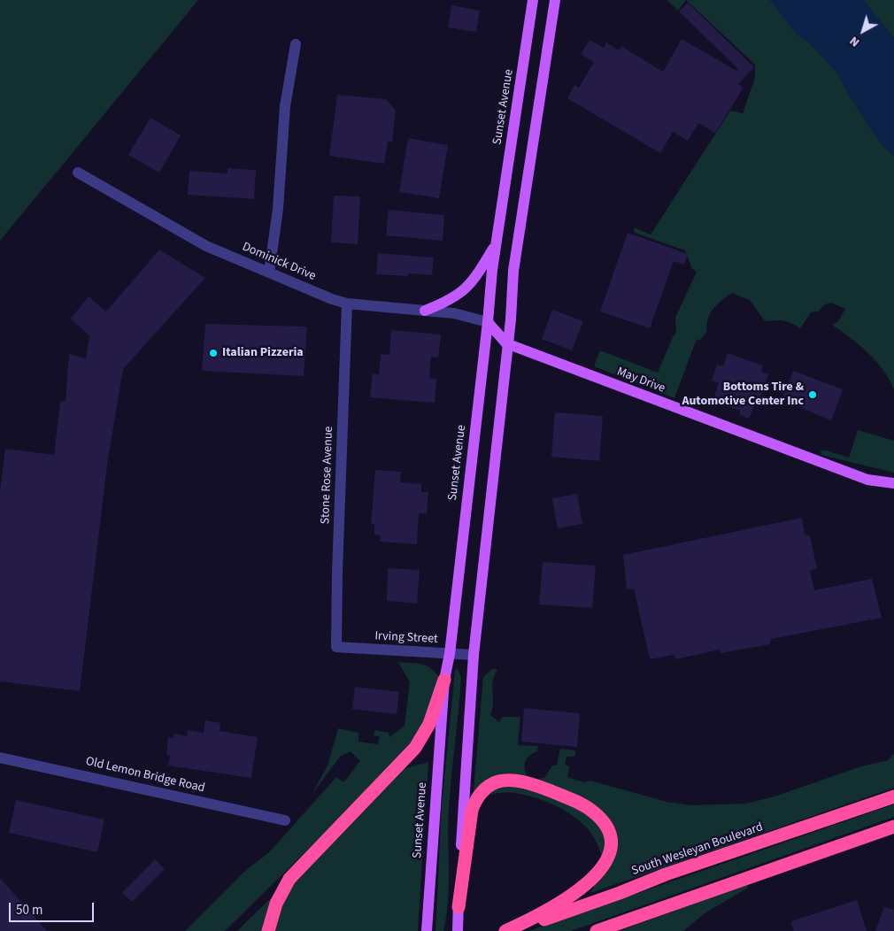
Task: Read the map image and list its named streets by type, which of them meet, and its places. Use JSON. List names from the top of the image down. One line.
{"streets":{"highway":["South Wesleyan Boulevard"],"main road":["Sunset Avenue","May Drive"],"street":["Dominick Drive","Stone Rose Avenue","Irving Street","Old Lemon Bridge Road"]},"crossings":[["Sunset Avenue","Dominick Drive"],["Sunset Avenue","May Drive"],["Sunset Avenue","Irving Street"],["Dominick Drive","May Drive"],["Dominick Drive","Stone Rose Avenue"],["Stone Rose Avenue","Irving Street"]],"places":["Italian Pizzeria","Bottoms Tire & Automotive Center Inc"],"scale_bar":"50 m","north":"bottom left"}
